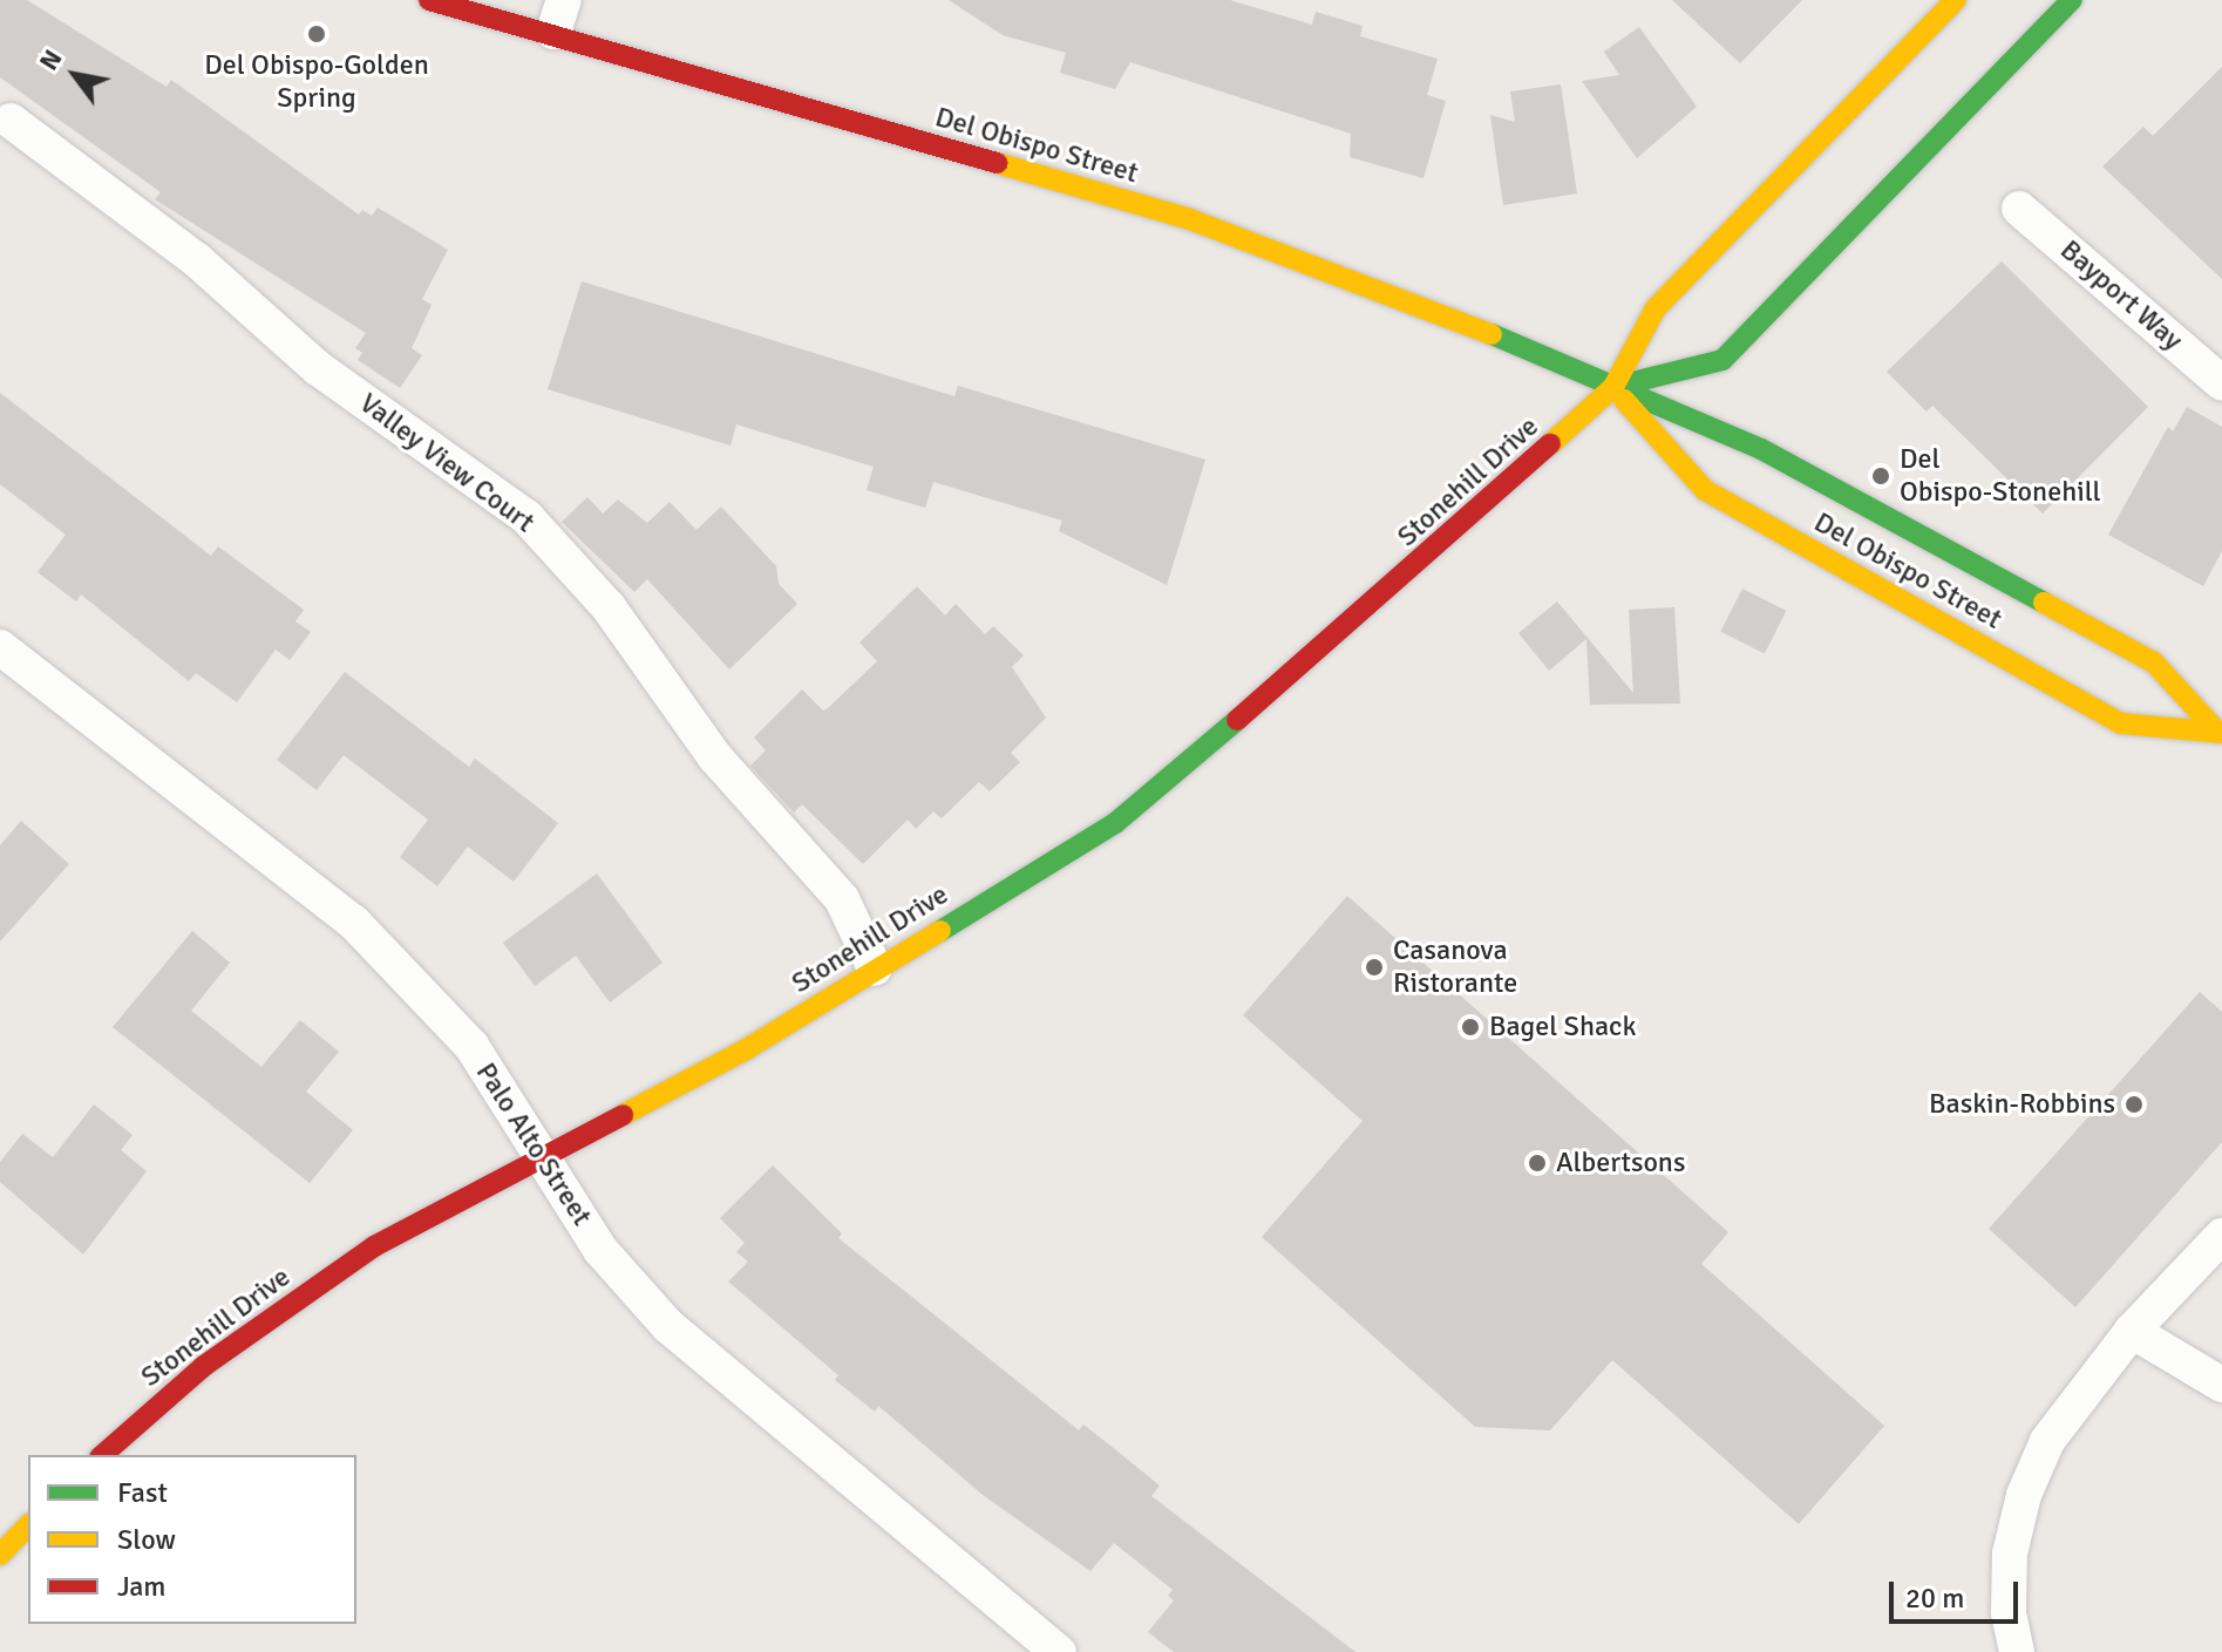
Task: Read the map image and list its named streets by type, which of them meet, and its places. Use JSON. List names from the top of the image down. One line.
{"streets":{"main road":["Del Obispo Street","Stonehill Drive"],"street":["Bayport Way","Valley View Court","Palo Alto Street"]},"crossings":[["Del Obispo Street","Stonehill Drive"],["Valley View Court","Stonehill Drive"],["Stonehill Drive","Palo Alto Street"]],"places":["Del Obispo-Golden Spring","Del Obispo-Stonehill","Casanova Ristorante","Bagel Shack","Baskin-Robbins","Albertsons"],"legend":["Fast","Slow","Jam"],"scale_bar":"20 m","north":"top left"}
